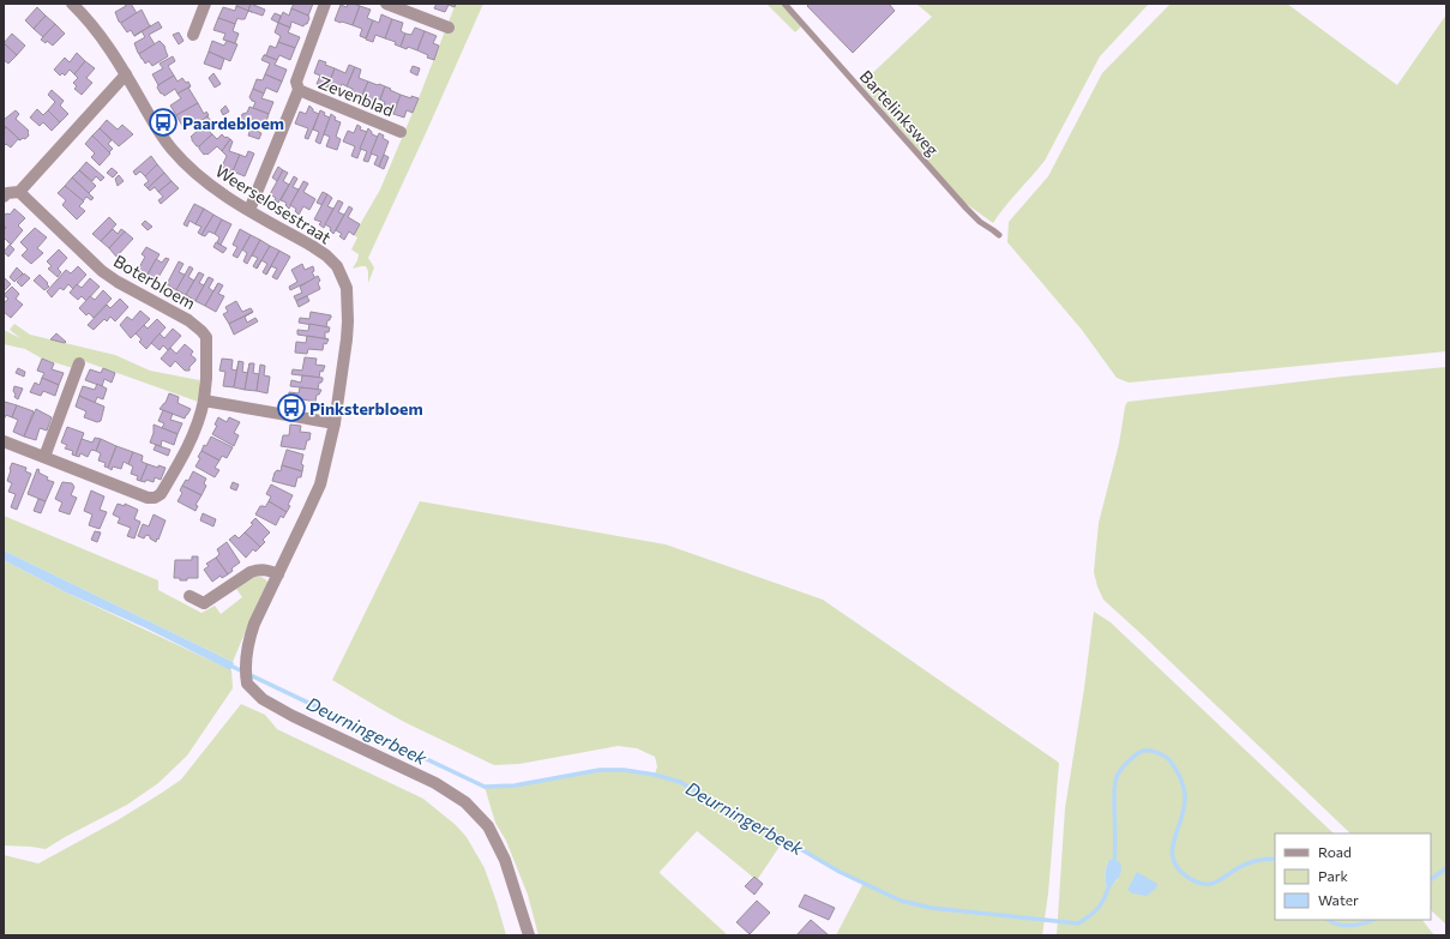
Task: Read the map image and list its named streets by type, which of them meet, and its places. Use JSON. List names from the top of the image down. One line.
{"streets":{"street":["Zevenblad","Weerselosestraat","Boterbloem"],"lane":["Bartelinksweg"]},"crossings":[["Zevenblad","Weerselosestraat"]],"water":["Deurningerbeek"],"places":{"bus stop":["Paardebloem","Pinksterbloem"]},"legend":["Road","Park","Water"]}
